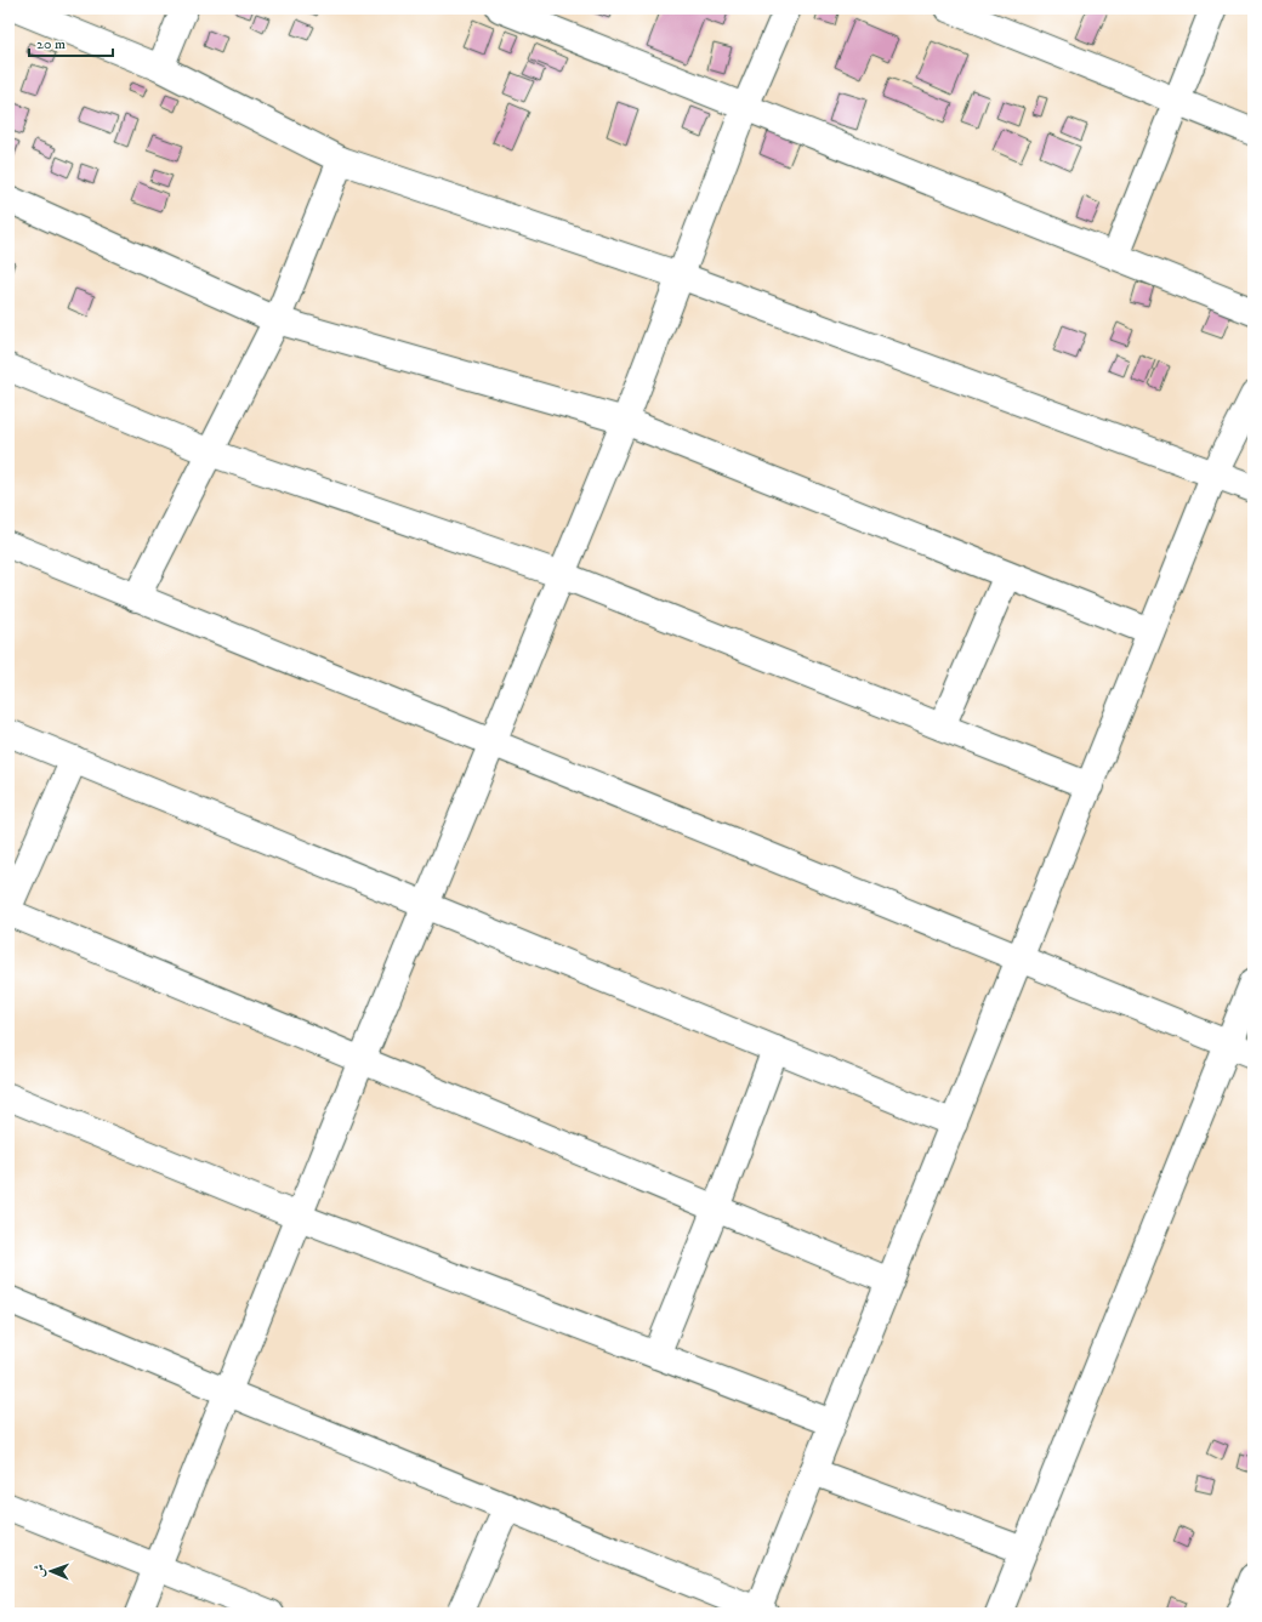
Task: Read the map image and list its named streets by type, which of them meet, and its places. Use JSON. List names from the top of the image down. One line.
{"scale_bar":"20 m","north":"left"}
